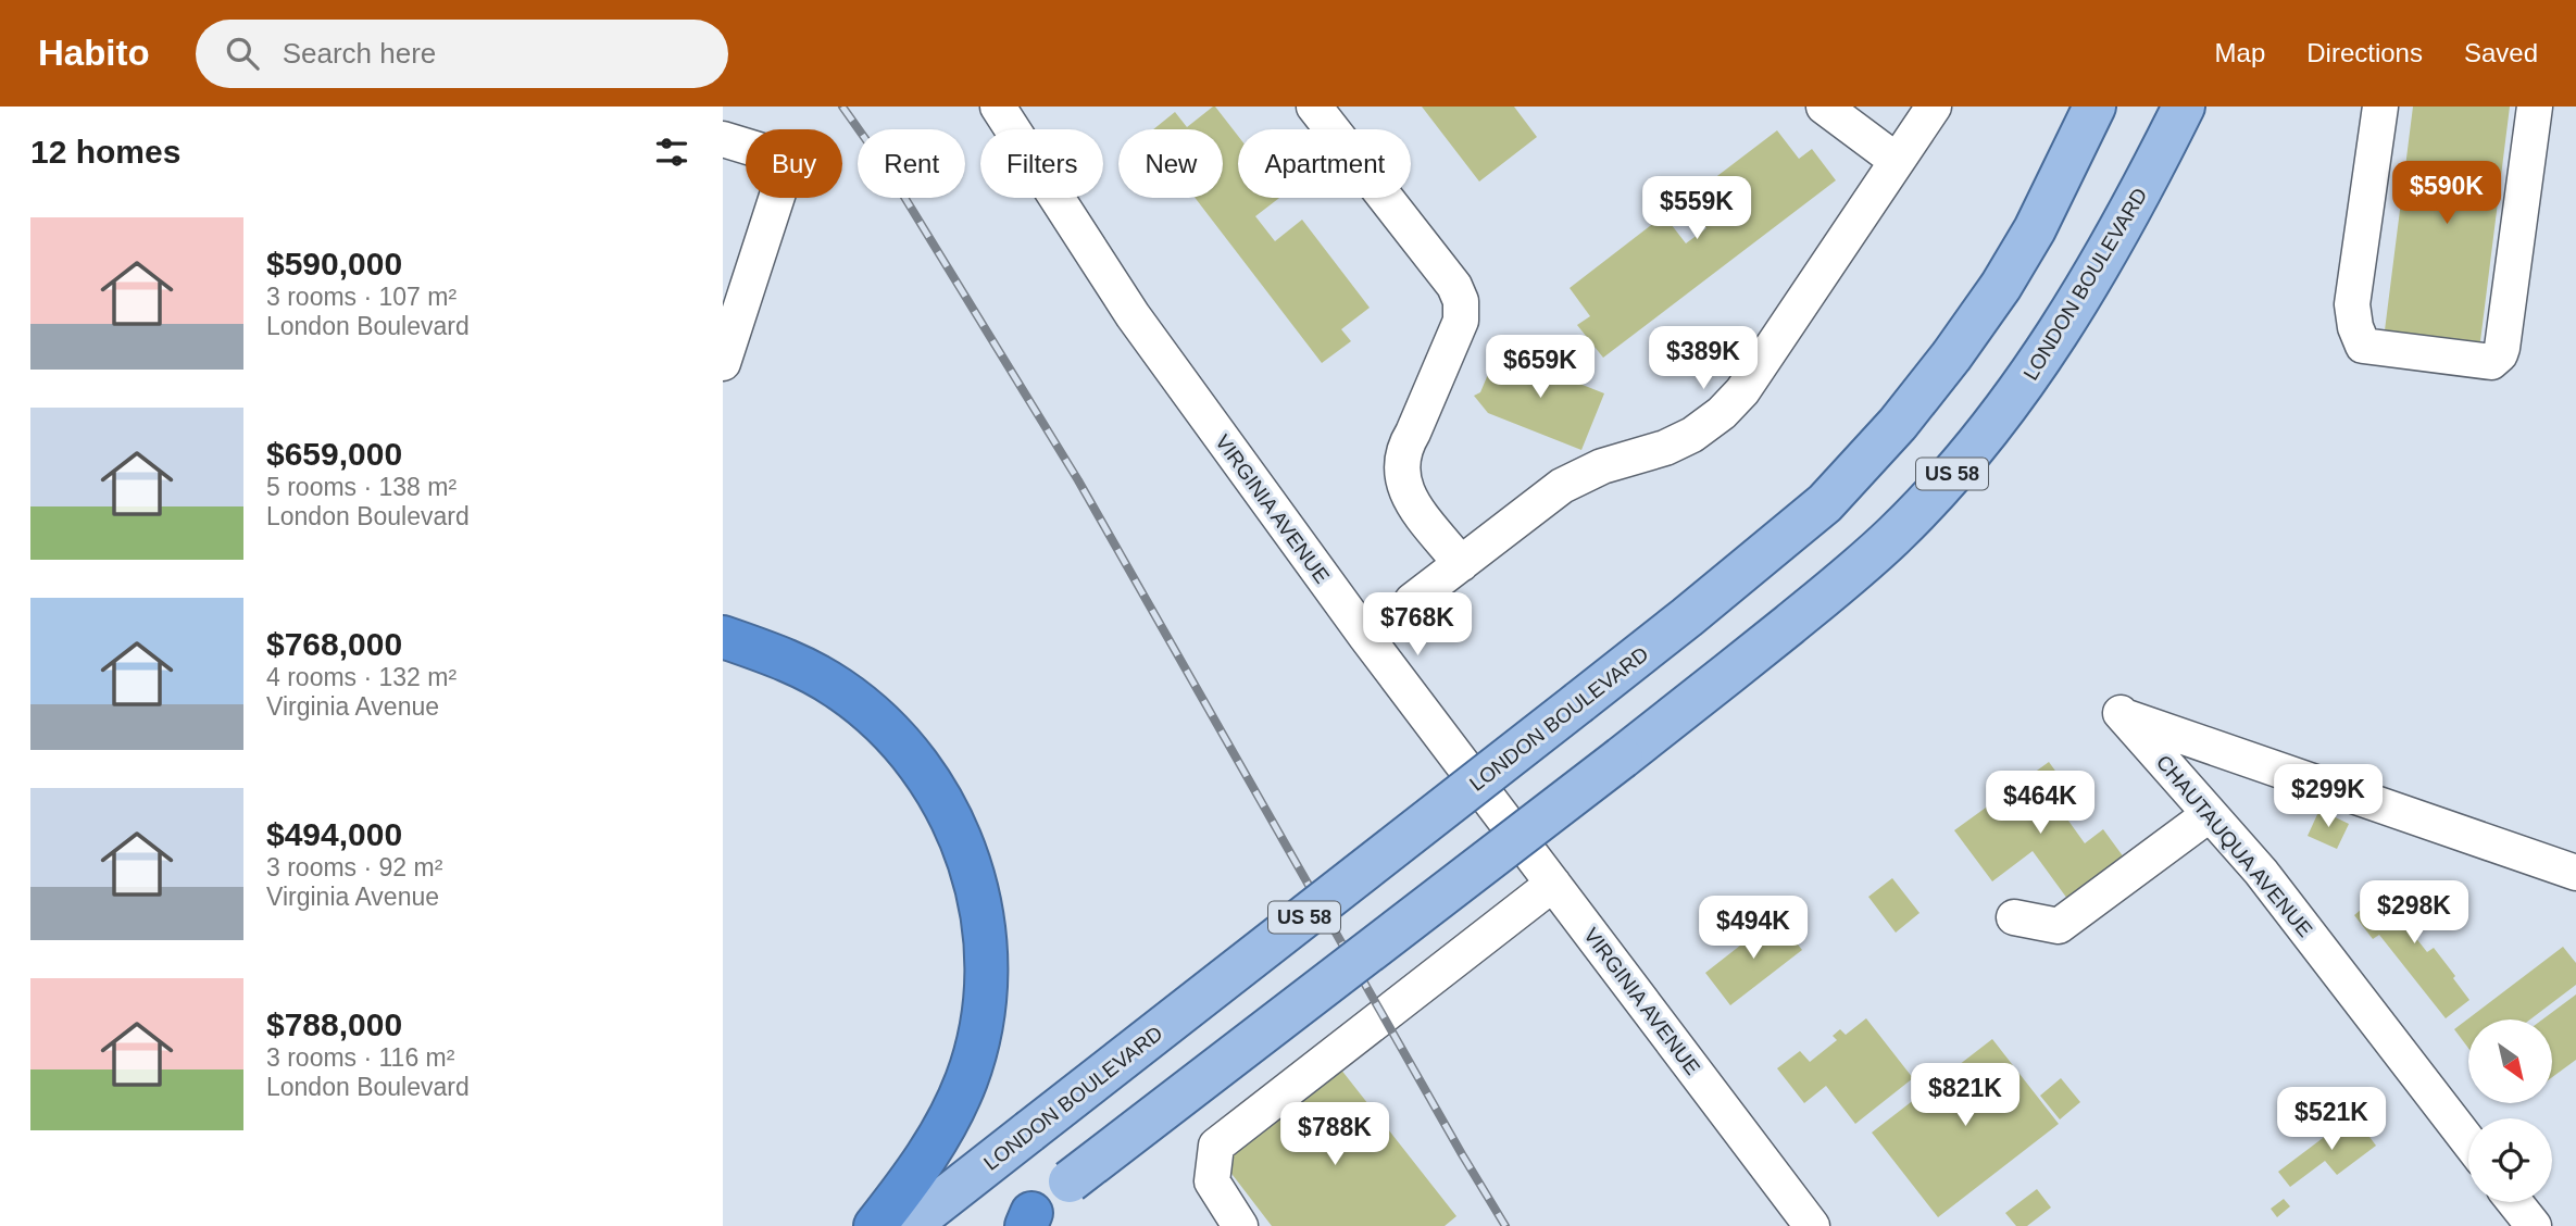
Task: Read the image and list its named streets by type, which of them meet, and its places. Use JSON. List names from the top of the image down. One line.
{"streets":{"main road":["LONDON BOULEVARD","US 58"],"street":["VIRGINIA AVENUE","CHAUTAUQUA AVENUE"]},"north":"bottom right","page":{"header":"Habito","search":"Search here","nav":["Map","Directions","Saved"],"heading":"12 homes","chip":["Buy","Rent","Filters","New","Apartment"],"price":["$590K","$559K","$389K","$659K","$768K","$299K","$464K","$298K","$494K","$821K","$521K","$788K"],"list":[{"name":"$590,000","note":"3 rooms · 107 m² · London Boulevard"},{"name":"$659,000","note":"5 rooms · 138 m² · London Boulevard"},{"name":"$768,000","note":"4 rooms · 132 m² · Virginia Avenue"},{"name":"$494,000","note":"3 rooms · 92 m² · Virginia Avenue"},{"name":"$788,000","note":"3 rooms · 116 m² · London Boulevard"}]}}
